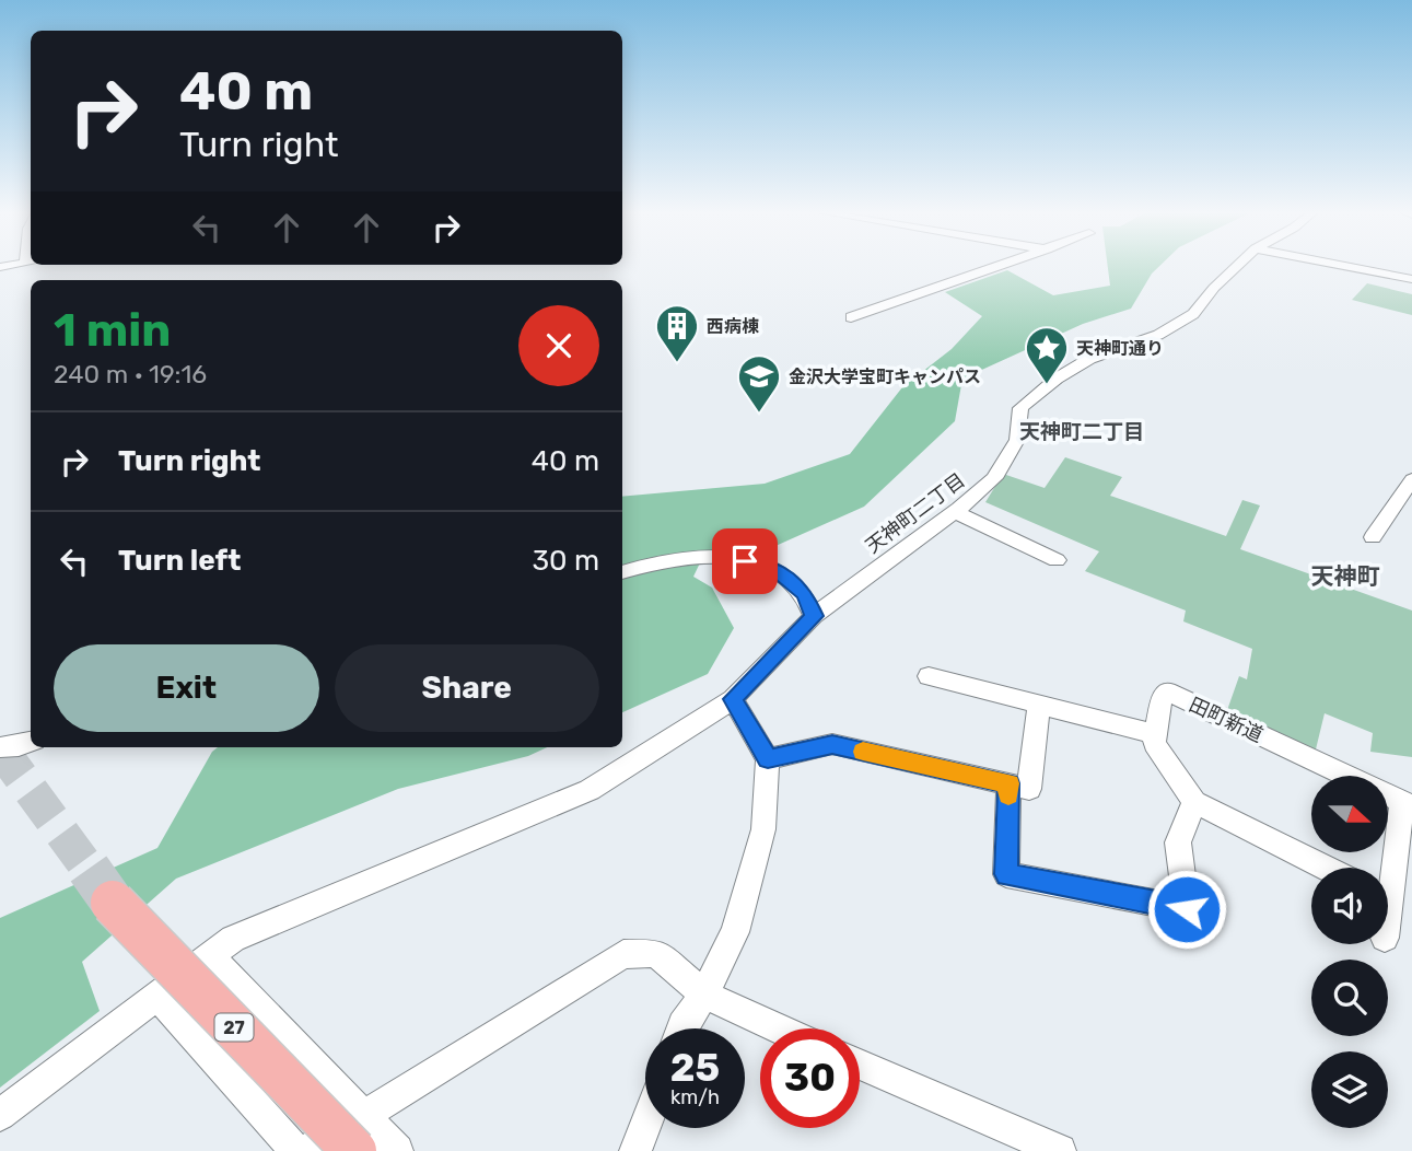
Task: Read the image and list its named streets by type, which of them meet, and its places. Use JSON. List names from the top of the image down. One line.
{"streets":{"main road":["27"],"street":["天神町二丁目","田町新道"]},"districts":["天神町二丁目","天神町"],"places":{"building":["西病棟"],"place":["天神町通り"],"school or university":["金沢大学宝町キャンパス"]},"north":"right","page":{"turn":["40 m","Turn right"],"heading":["1 min","240 m · 19:16"],"list":[{"name":"Turn right","value":"40 m"},{"name":"Turn left","value":"30 m"}],"buttons":["Exit","Share"],"speed":"25 km/h","limit":"30"}}
